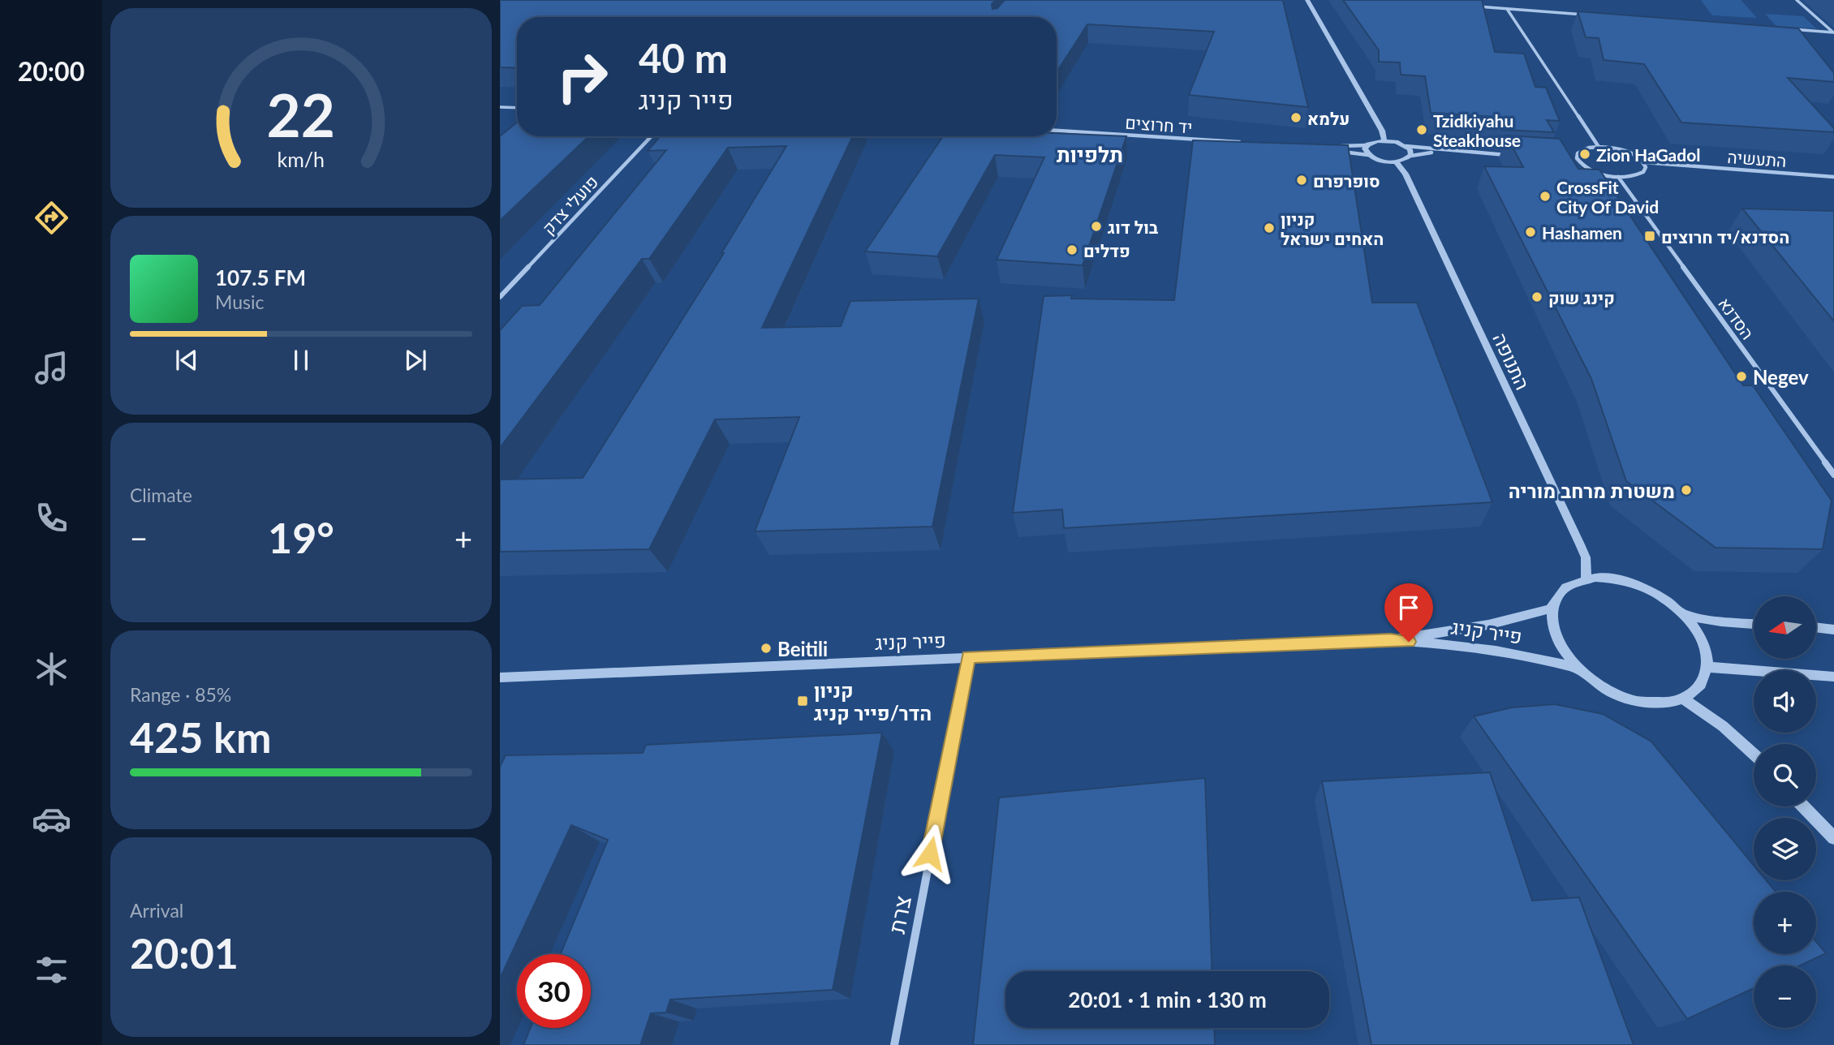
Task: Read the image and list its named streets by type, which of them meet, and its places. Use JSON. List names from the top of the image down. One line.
{"streets":{"street":["יד חרוצים","התעשיה","פועלי צדק","הסדנא","התנופה","פייר קניג","צרת"]},"crossings":[["התנופה","פייר קניג"],["פייר קניג","צרת"]],"districts":["תלפיות"],"places":{"other":["עלמא","Tzidkiyahu Steakhouse","Zion HaGadol","סופרפרם","CrossFit City Of David","בול דוג","קניון האחים ישראל","Hashamen","פדלים","קינג שוק","Negev","משטרת מרחב מוריה","Beitili"],"transit":["הסדנא/יד חרוצים","קניון הדר/פייר קניג"]},"north":"left","page":{"tabs":"20:00","turn":["40 m","פייר קניג"],"song":["107.5 FM","Music"],"tile":["Climate",["Range · 85%","425 km"],["Arrival","20:01"]],"heat":["−","19°","+"],"map_buttons":["+","−"],"limit":"30","trip":"20:01 · 1 min · 130 m","gauge":["22","km/h"]}}
